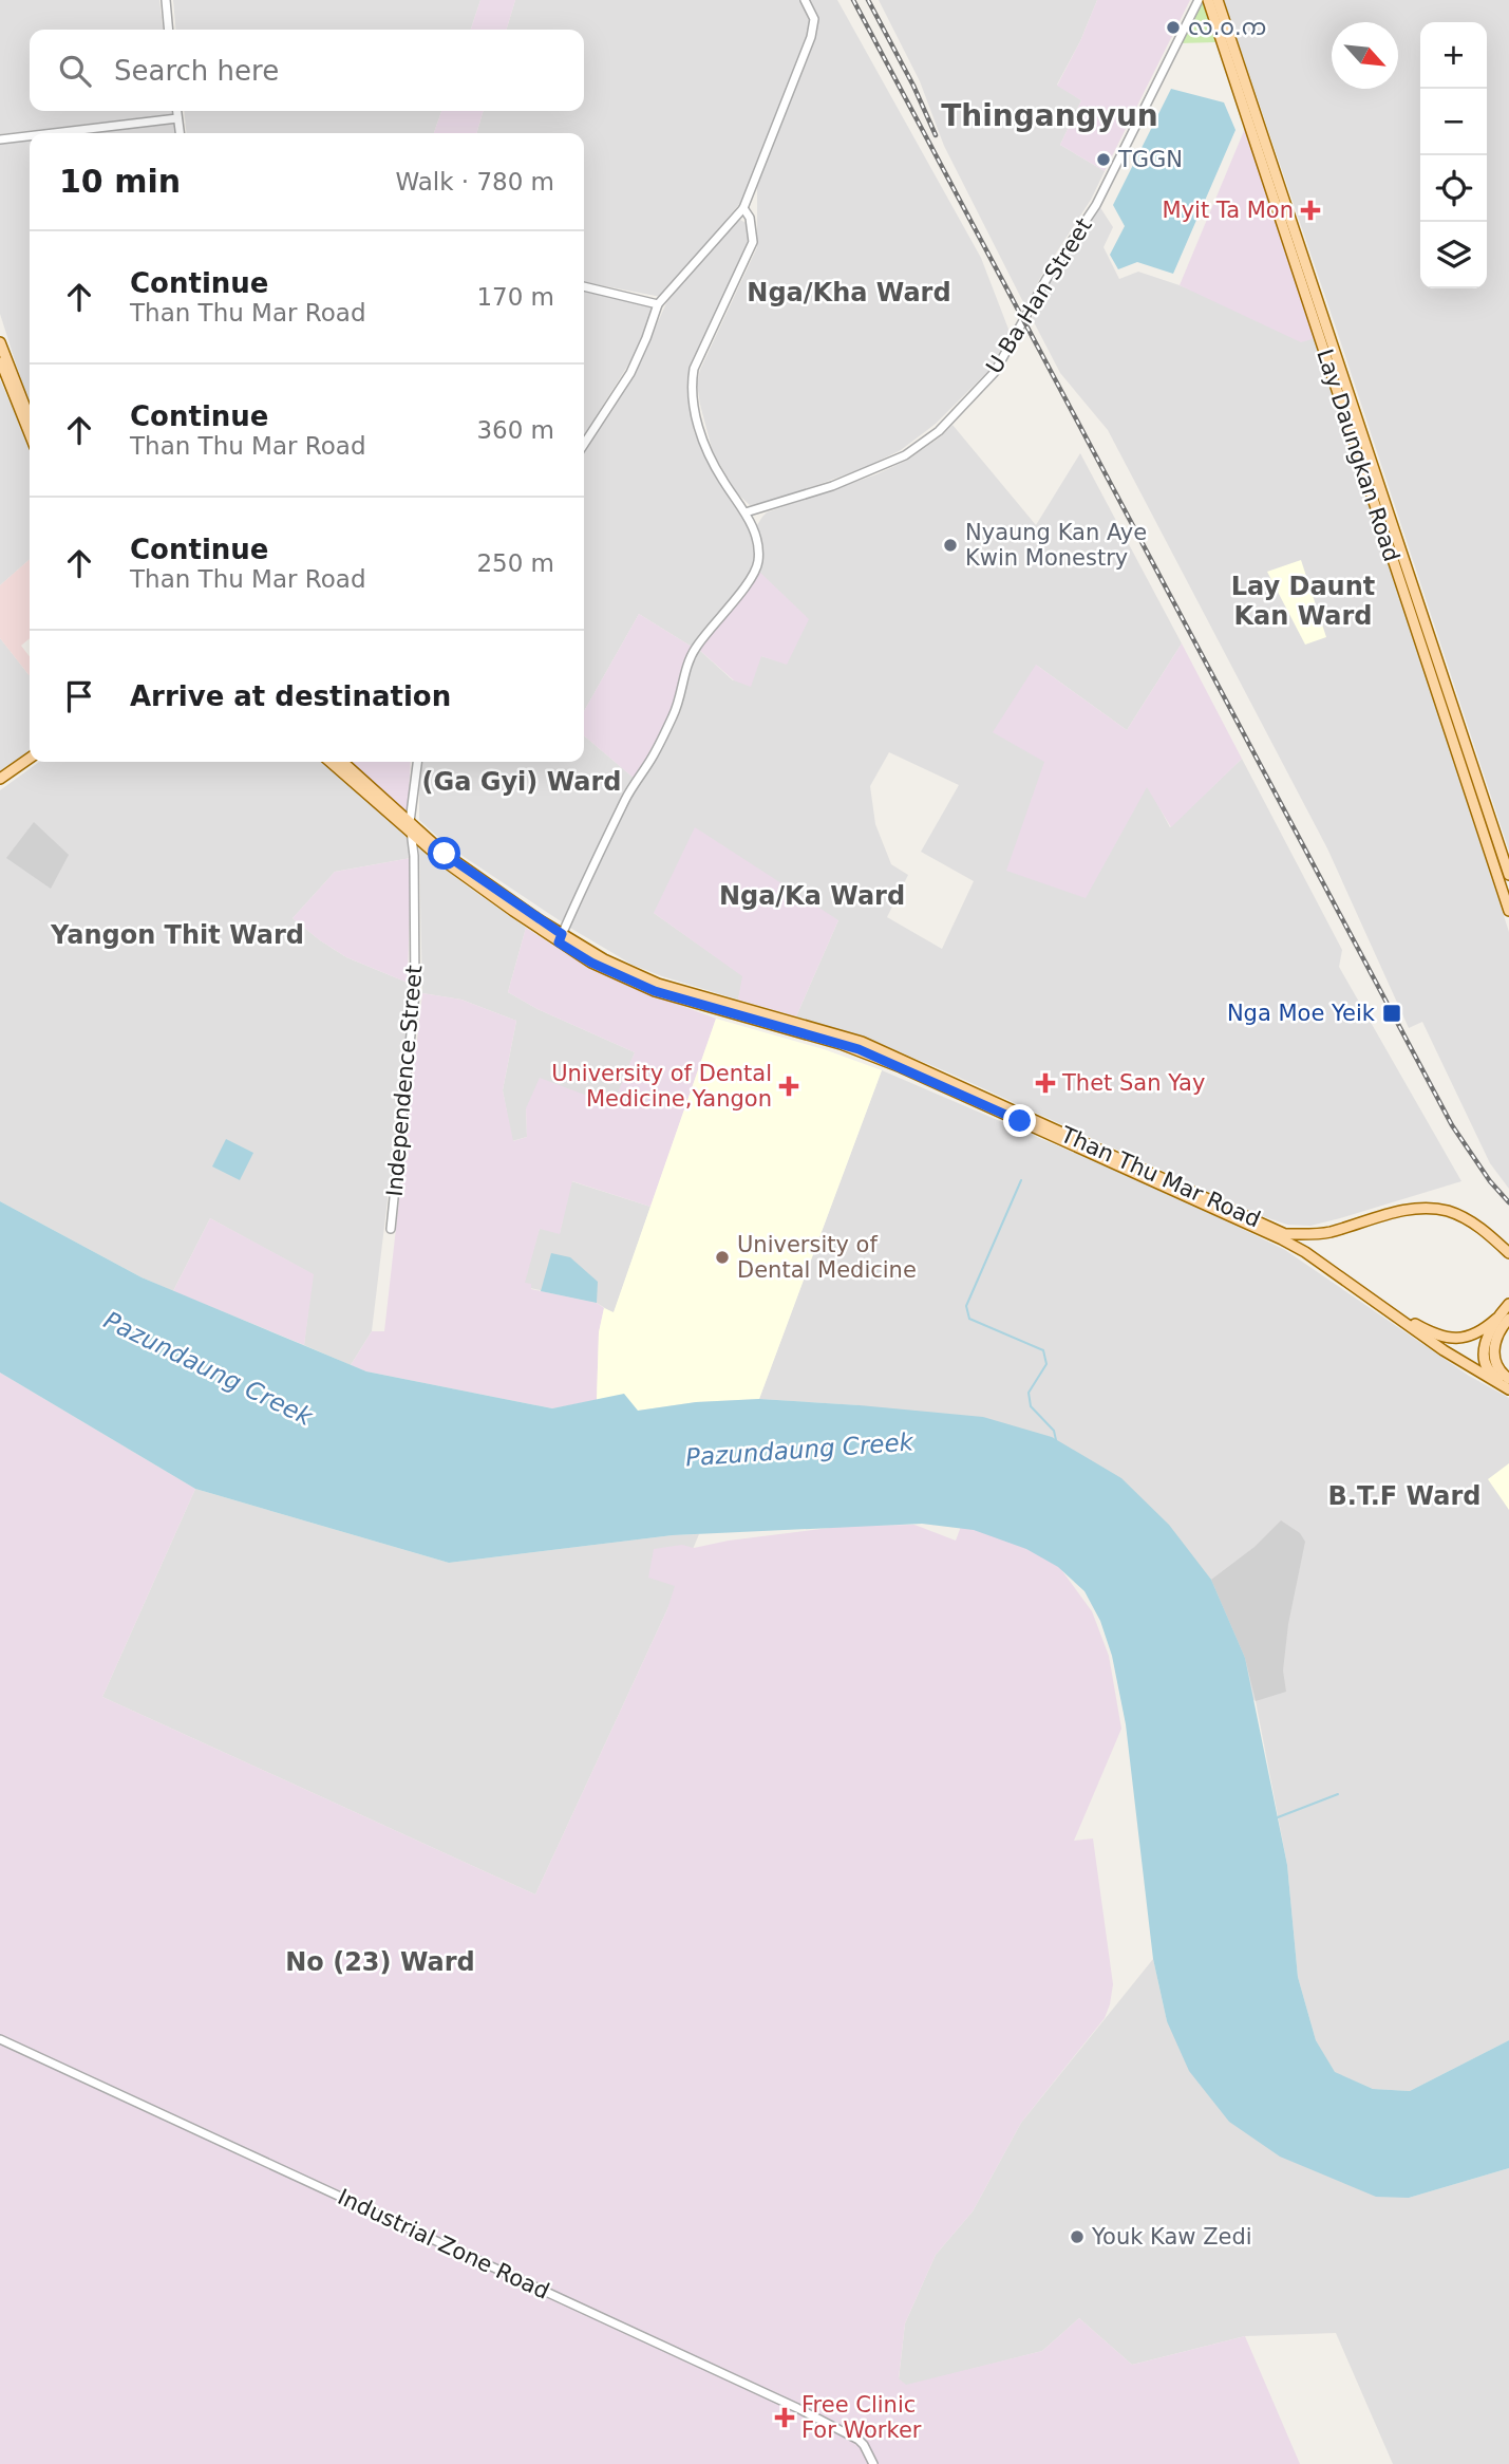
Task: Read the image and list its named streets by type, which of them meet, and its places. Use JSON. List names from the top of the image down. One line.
{"streets":{"main road":["Lay Daungkan Road","Than Thu Mar Road"],"street":["U Ba Han Street","Independence Street","Industrial Zone Road"]},"crossings":[["Independence Street","Than Thu Mar Road"]],"districts":["Thingangyun","Nga/Kha Ward","Lay Daunt Kan Ward","(Ga Gyi) Ward","Nga/Ka Ward","Yangon Thit Ward","B.T.F Ward","No (23) Ward"],"water":["Pazundaung Creek"],"places":{"other":["လ.၀.က","TGGN","Nyaung Kan Aye Kwin Monestry","University of Dental Medicine","Youk Kaw Zedi"],"health":["Myit Ta Mon","Thet San Yay","University of Dental Medicine,Yangon","Free Clinic For Worker"],"transit":["Nga Moe Yeik"]},"north":"bottom right","page":{"map_buttons":["+","−"],"search":"Search here","heading":["10 min","Walk · 780 m"],"list":[["Continue","Than Thu Mar Road","170 m"],["Continue","Than Thu Mar Road","360 m"],["Continue","Than Thu Mar Road","250 m"],"Arrive at destination"]}}
